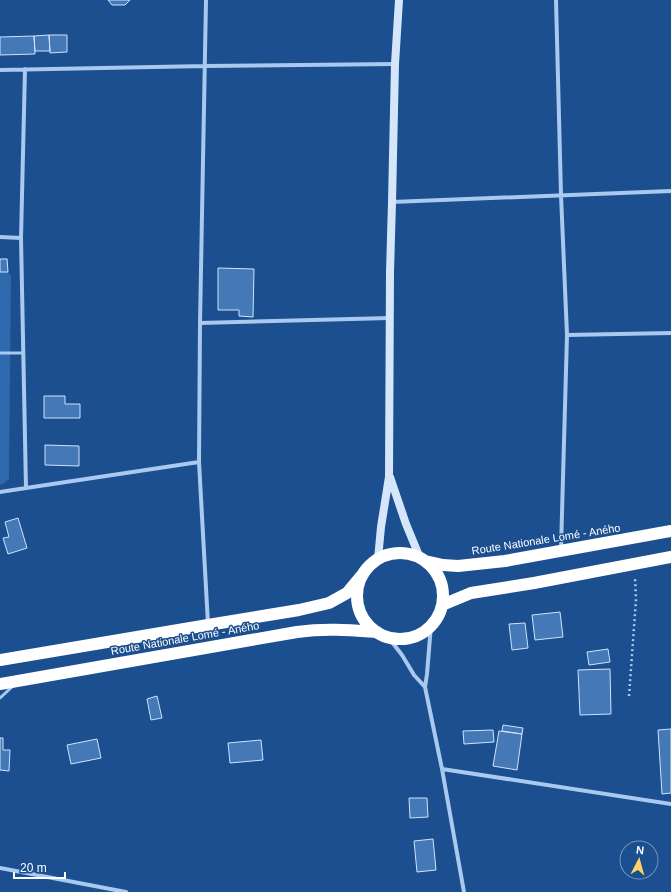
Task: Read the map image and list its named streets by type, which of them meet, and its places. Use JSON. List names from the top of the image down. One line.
{"streets":{"highway":["Route Nationale Lomé - Aného"]},"scale_bar":"20 m","north":"top"}
